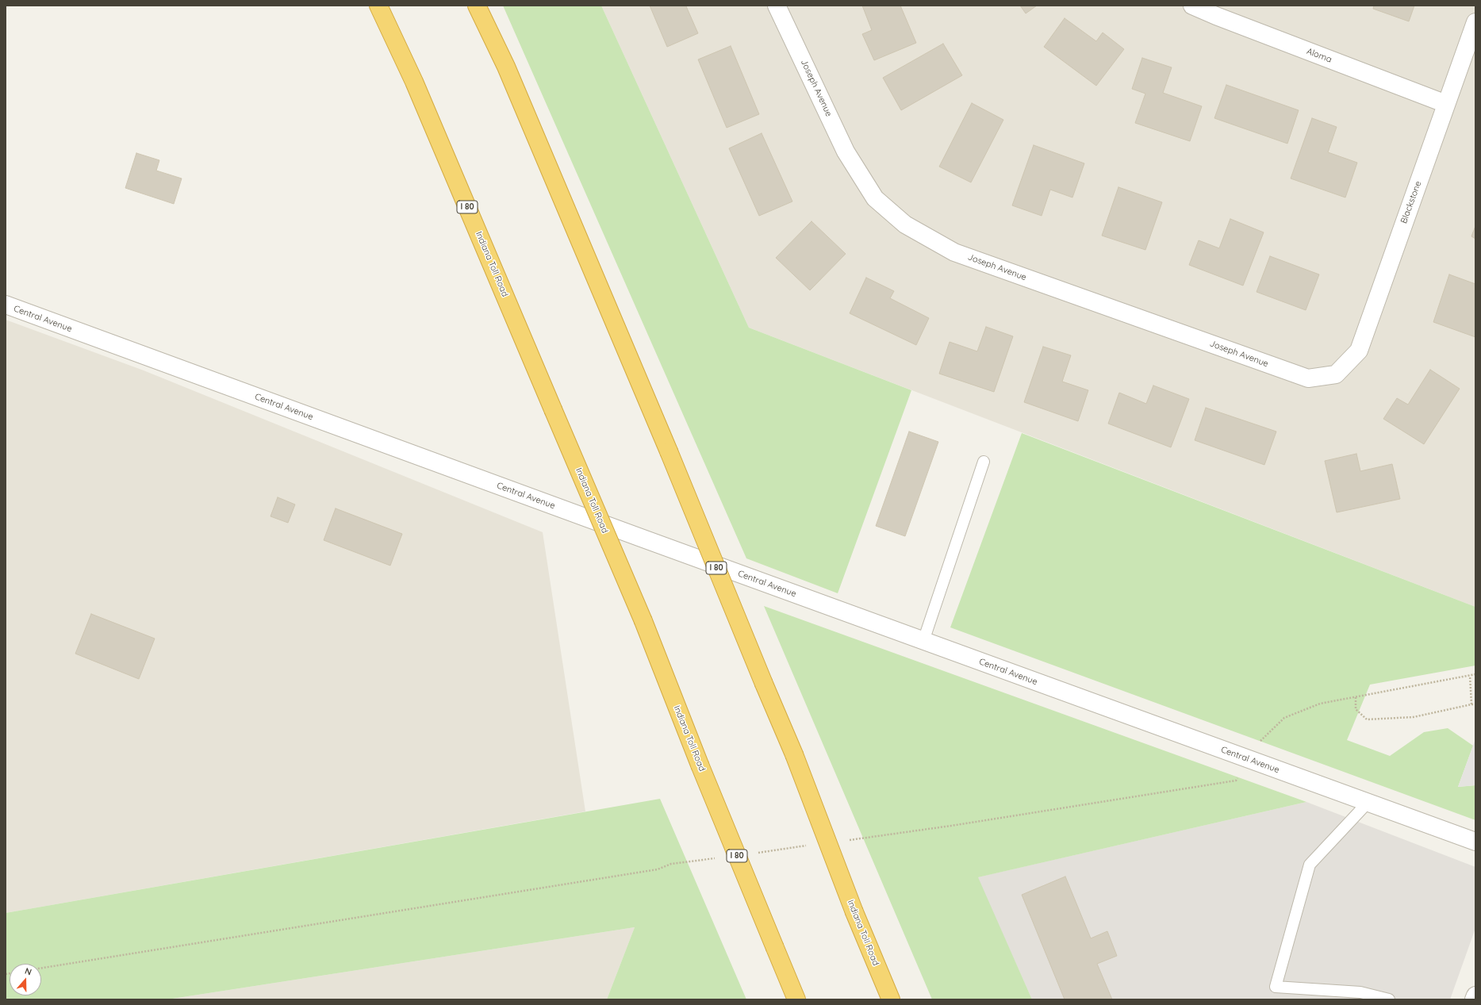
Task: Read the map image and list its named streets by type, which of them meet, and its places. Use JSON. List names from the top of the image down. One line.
{"streets":{"highway":["I 80","Indiana Toll Road"],"street":["Aloma","Joseph Avenue","Blackstone","Central Avenue"]},"crossings":[["Aloma","Blackstone"],["Joseph Avenue","Blackstone"]],"north":"top"}
